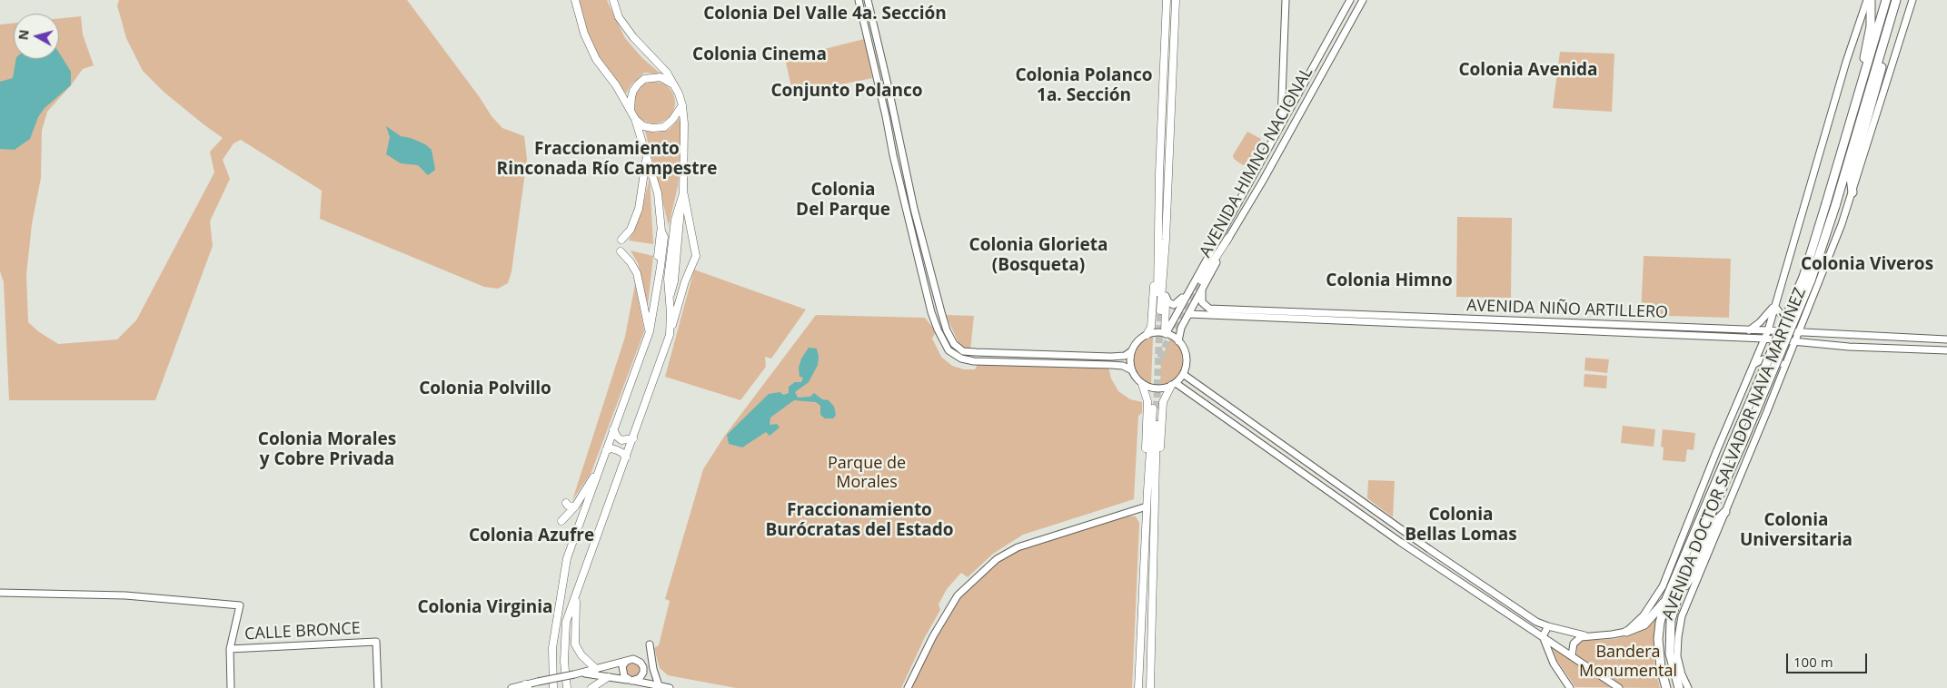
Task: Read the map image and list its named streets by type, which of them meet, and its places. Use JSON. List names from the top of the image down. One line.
{"streets":{"highway":["AVENIDA DOCTOR SALVADOR NAVA MARTÍNEZ"],"main road":["AVENIDA HIMNO NACIONAL","AVENIDA NIÑO ARTILLERO","CALLE BRONCE"]},"crossings":[["AVENIDA HIMNO NACIONAL","AVENIDA NIÑO ARTILLERO"],["AVENIDA NIÑO ARTILLERO","AVENIDA DOCTOR SALVADOR NAVA MARTÍNEZ"]],"districts":["Colonia Del Valle 4a. Sección","Colonia Cinema","Colonia Avenida","Colonia Polanco 1a. Sección","Conjunto Polanco","Fraccionamiento Rinconada Río Campestre","Colonia Del Parque","Colonia Glorieta (Bosqueta)","Colonia Viveros","Colonia Himno","Colonia Polvillo","Colonia Morales y Cobre Privada","Fraccionamiento Burócratas del Estado","Colonia Bellas Lomas","Colonia Universitaria","Colonia Azufre","Colonia Virginia"],"parks":["Parque de Morales","Bandera Monumental"],"scale_bar":"100 m","north":"left"}
